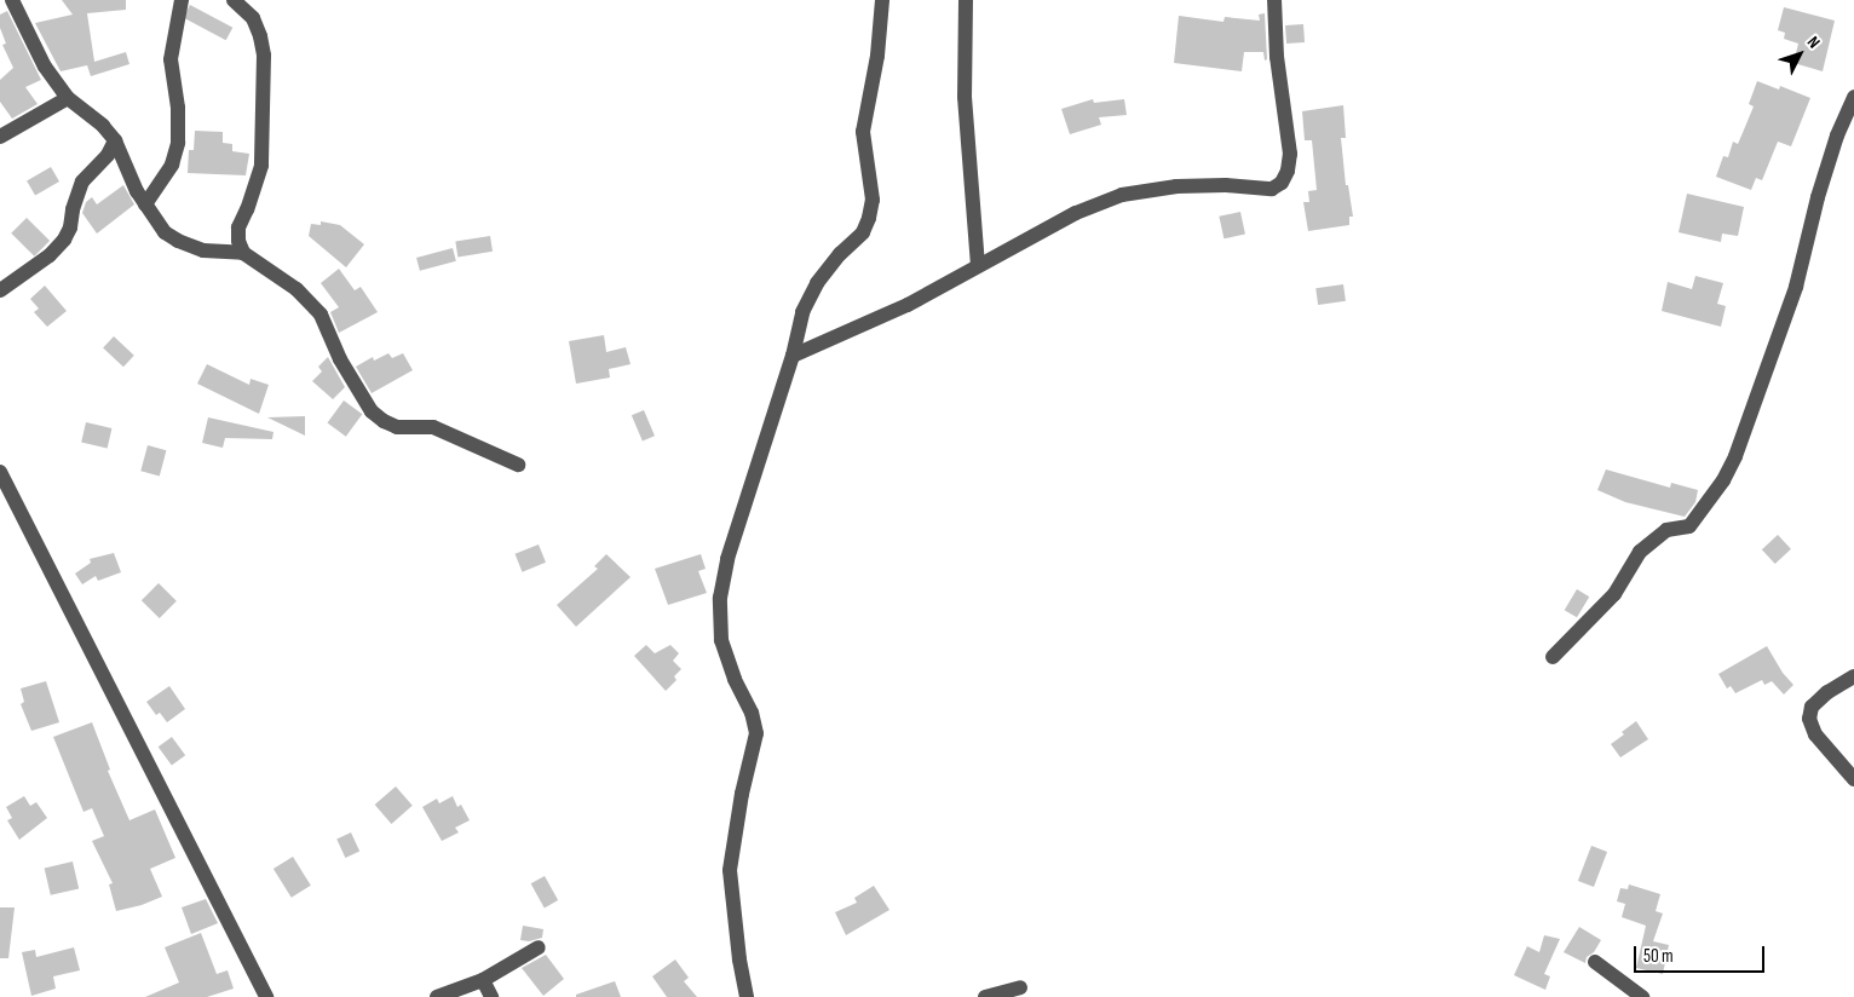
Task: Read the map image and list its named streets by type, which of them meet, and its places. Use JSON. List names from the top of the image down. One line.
{"scale_bar":"50 m","north":"top right"}
